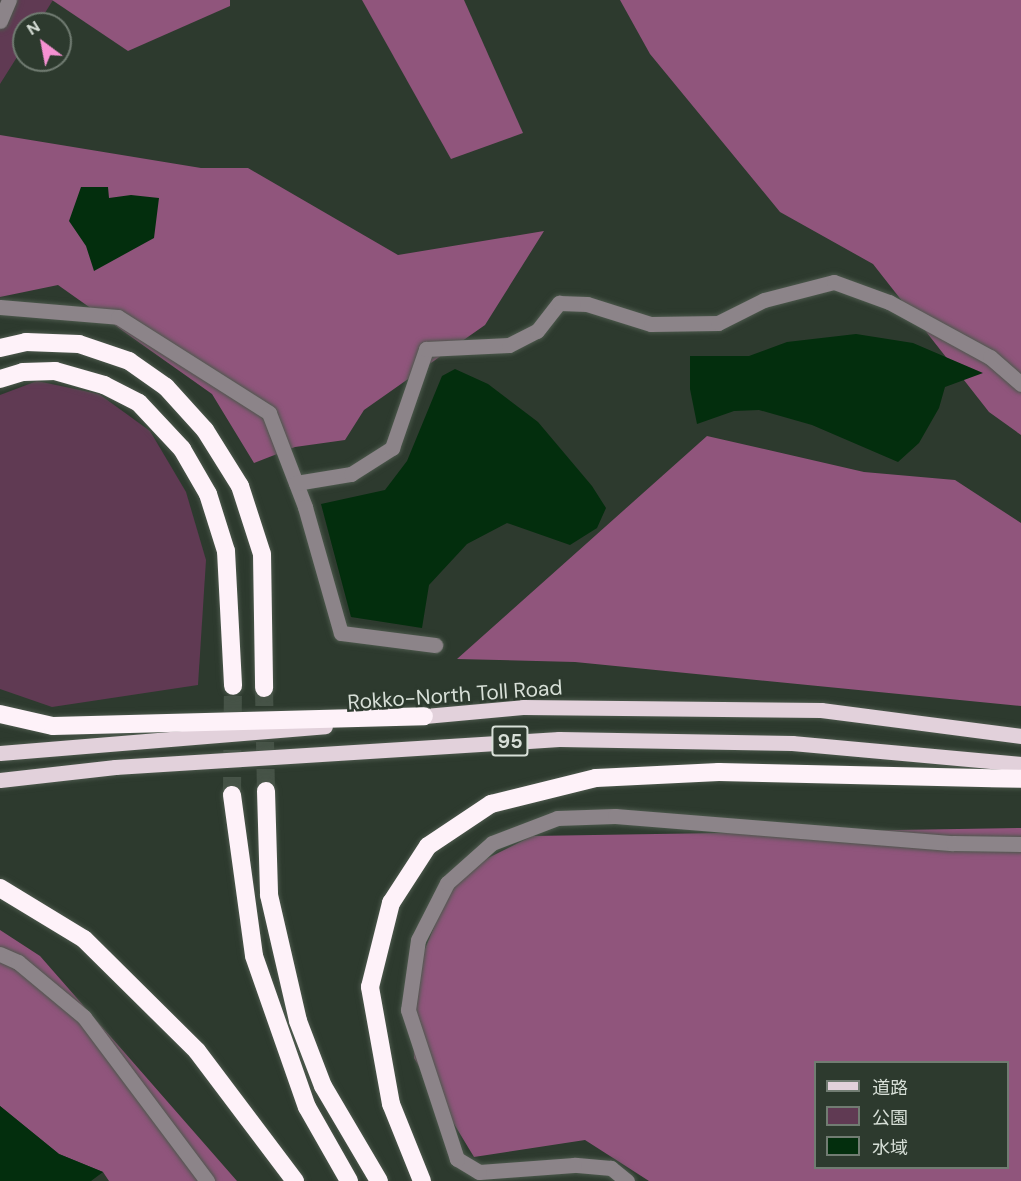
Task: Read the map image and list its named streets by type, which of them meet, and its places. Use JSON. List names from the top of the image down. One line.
{"streets":{"main road":["Rokko-North Toll Road","95"]},"legend":["道路","公園","水域"],"north":"top left"}
